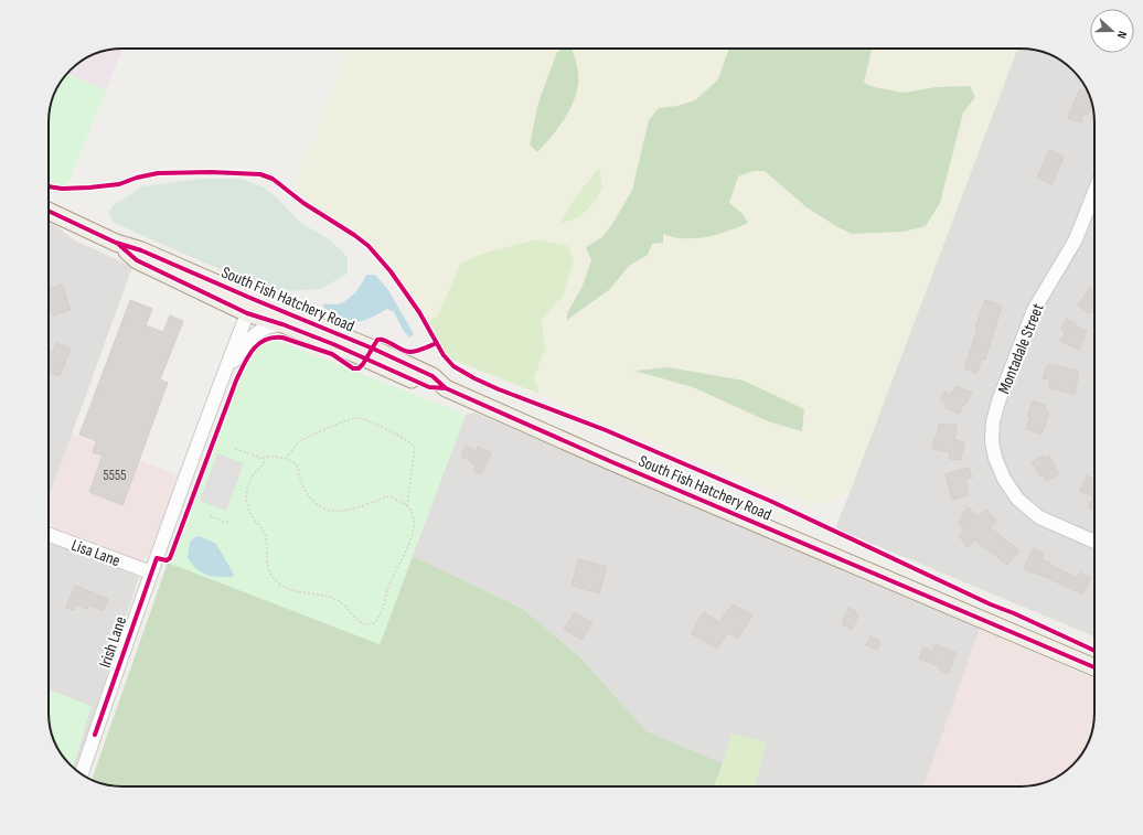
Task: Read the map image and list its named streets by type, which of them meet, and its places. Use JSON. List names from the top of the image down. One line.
{"streets":{"main road":["South Fish Hatchery Road"],"street":["Montadale Street","Lisa Lane","Irish Lane"]},"crossings":[["South Fish Hatchery Road","Irish Lane"],["Lisa Lane","Irish Lane"]],"house_numbers":["5555"],"north":"right"}
